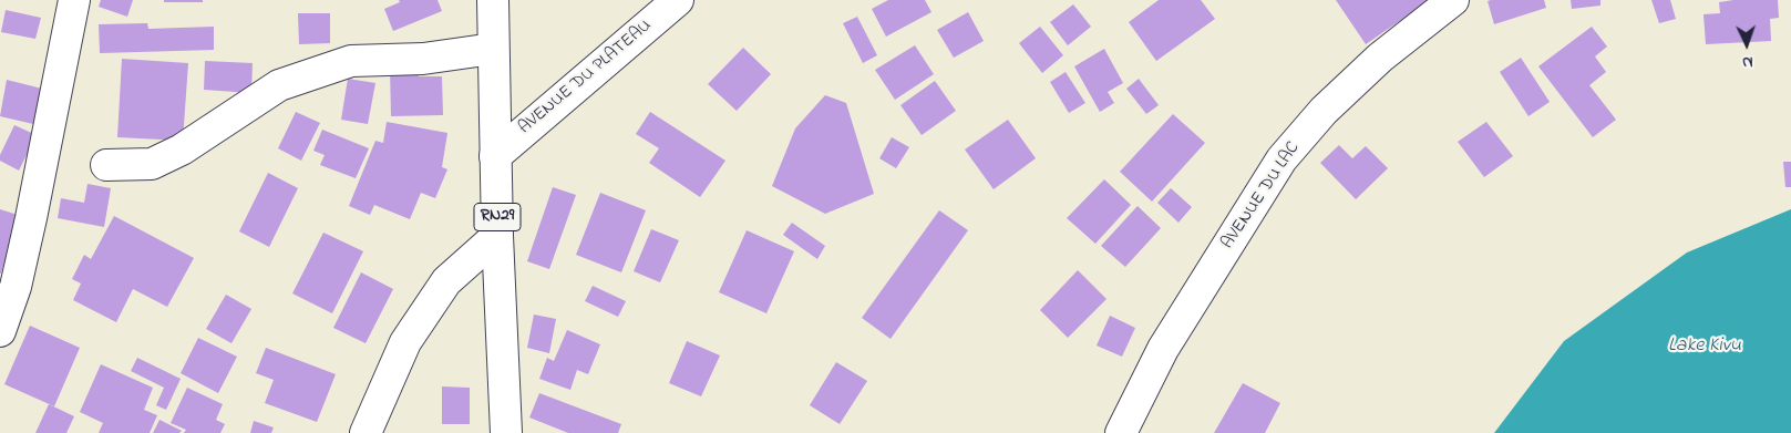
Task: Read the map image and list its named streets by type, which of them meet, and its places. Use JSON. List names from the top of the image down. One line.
{"streets":{"street":["AVENUE DU PLATEAU","AVENUE DU LAC","RN29"]},"crossings":[["AVENUE DU PLATEAU","RN29"]],"water":["Lake Kivu"],"north":"bottom"}
